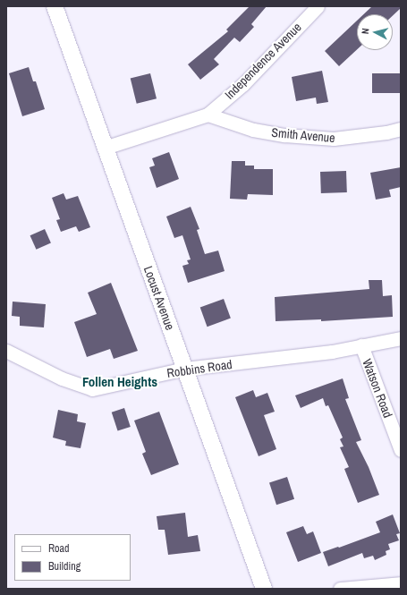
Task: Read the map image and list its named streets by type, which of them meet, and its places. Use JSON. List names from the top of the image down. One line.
{"streets":{"street":["Independence Avenue","Smith Avenue","Locust Avenue","Robbins Road","Watson Road"]},"crossings":[["Independence Avenue","Smith Avenue"],["Independence Avenue","Locust Avenue"],["Locust Avenue","Robbins Road"],["Robbins Road","Watson Road"]],"districts":["Follen Heights"],"legend":["Road","Building"],"north":"left"}
